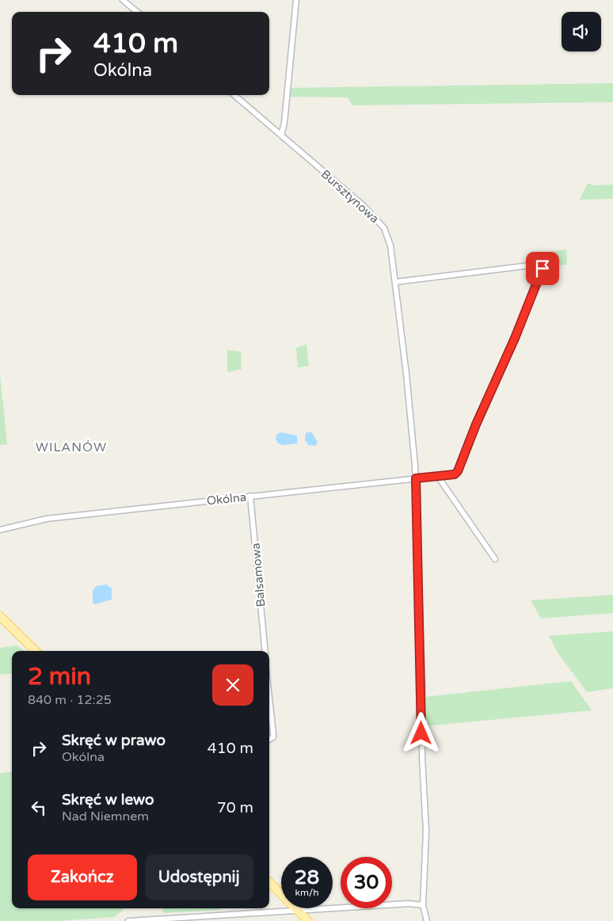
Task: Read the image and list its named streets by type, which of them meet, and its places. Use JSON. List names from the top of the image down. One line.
{"streets":{"street":["Bursztynowa","Okólna","Balsamowa"]},"crossings":[["Bursztynowa","Okólna"],["Okólna","Balsamowa"]],"districts":["WILANÓW"],"page":{"turn":["410 m","Okólna"],"heading":["2 min","840 m · 12:25"],"list":[{"name":"Skręć w prawo","note":"Okólna","value":"410 m"},{"name":"Skręć w lewo","note":"Nad Niemnem","value":"70 m"}],"buttons":["Zakończ","Udostępnij"],"speed":"28 km/h","limit":"30"}}
